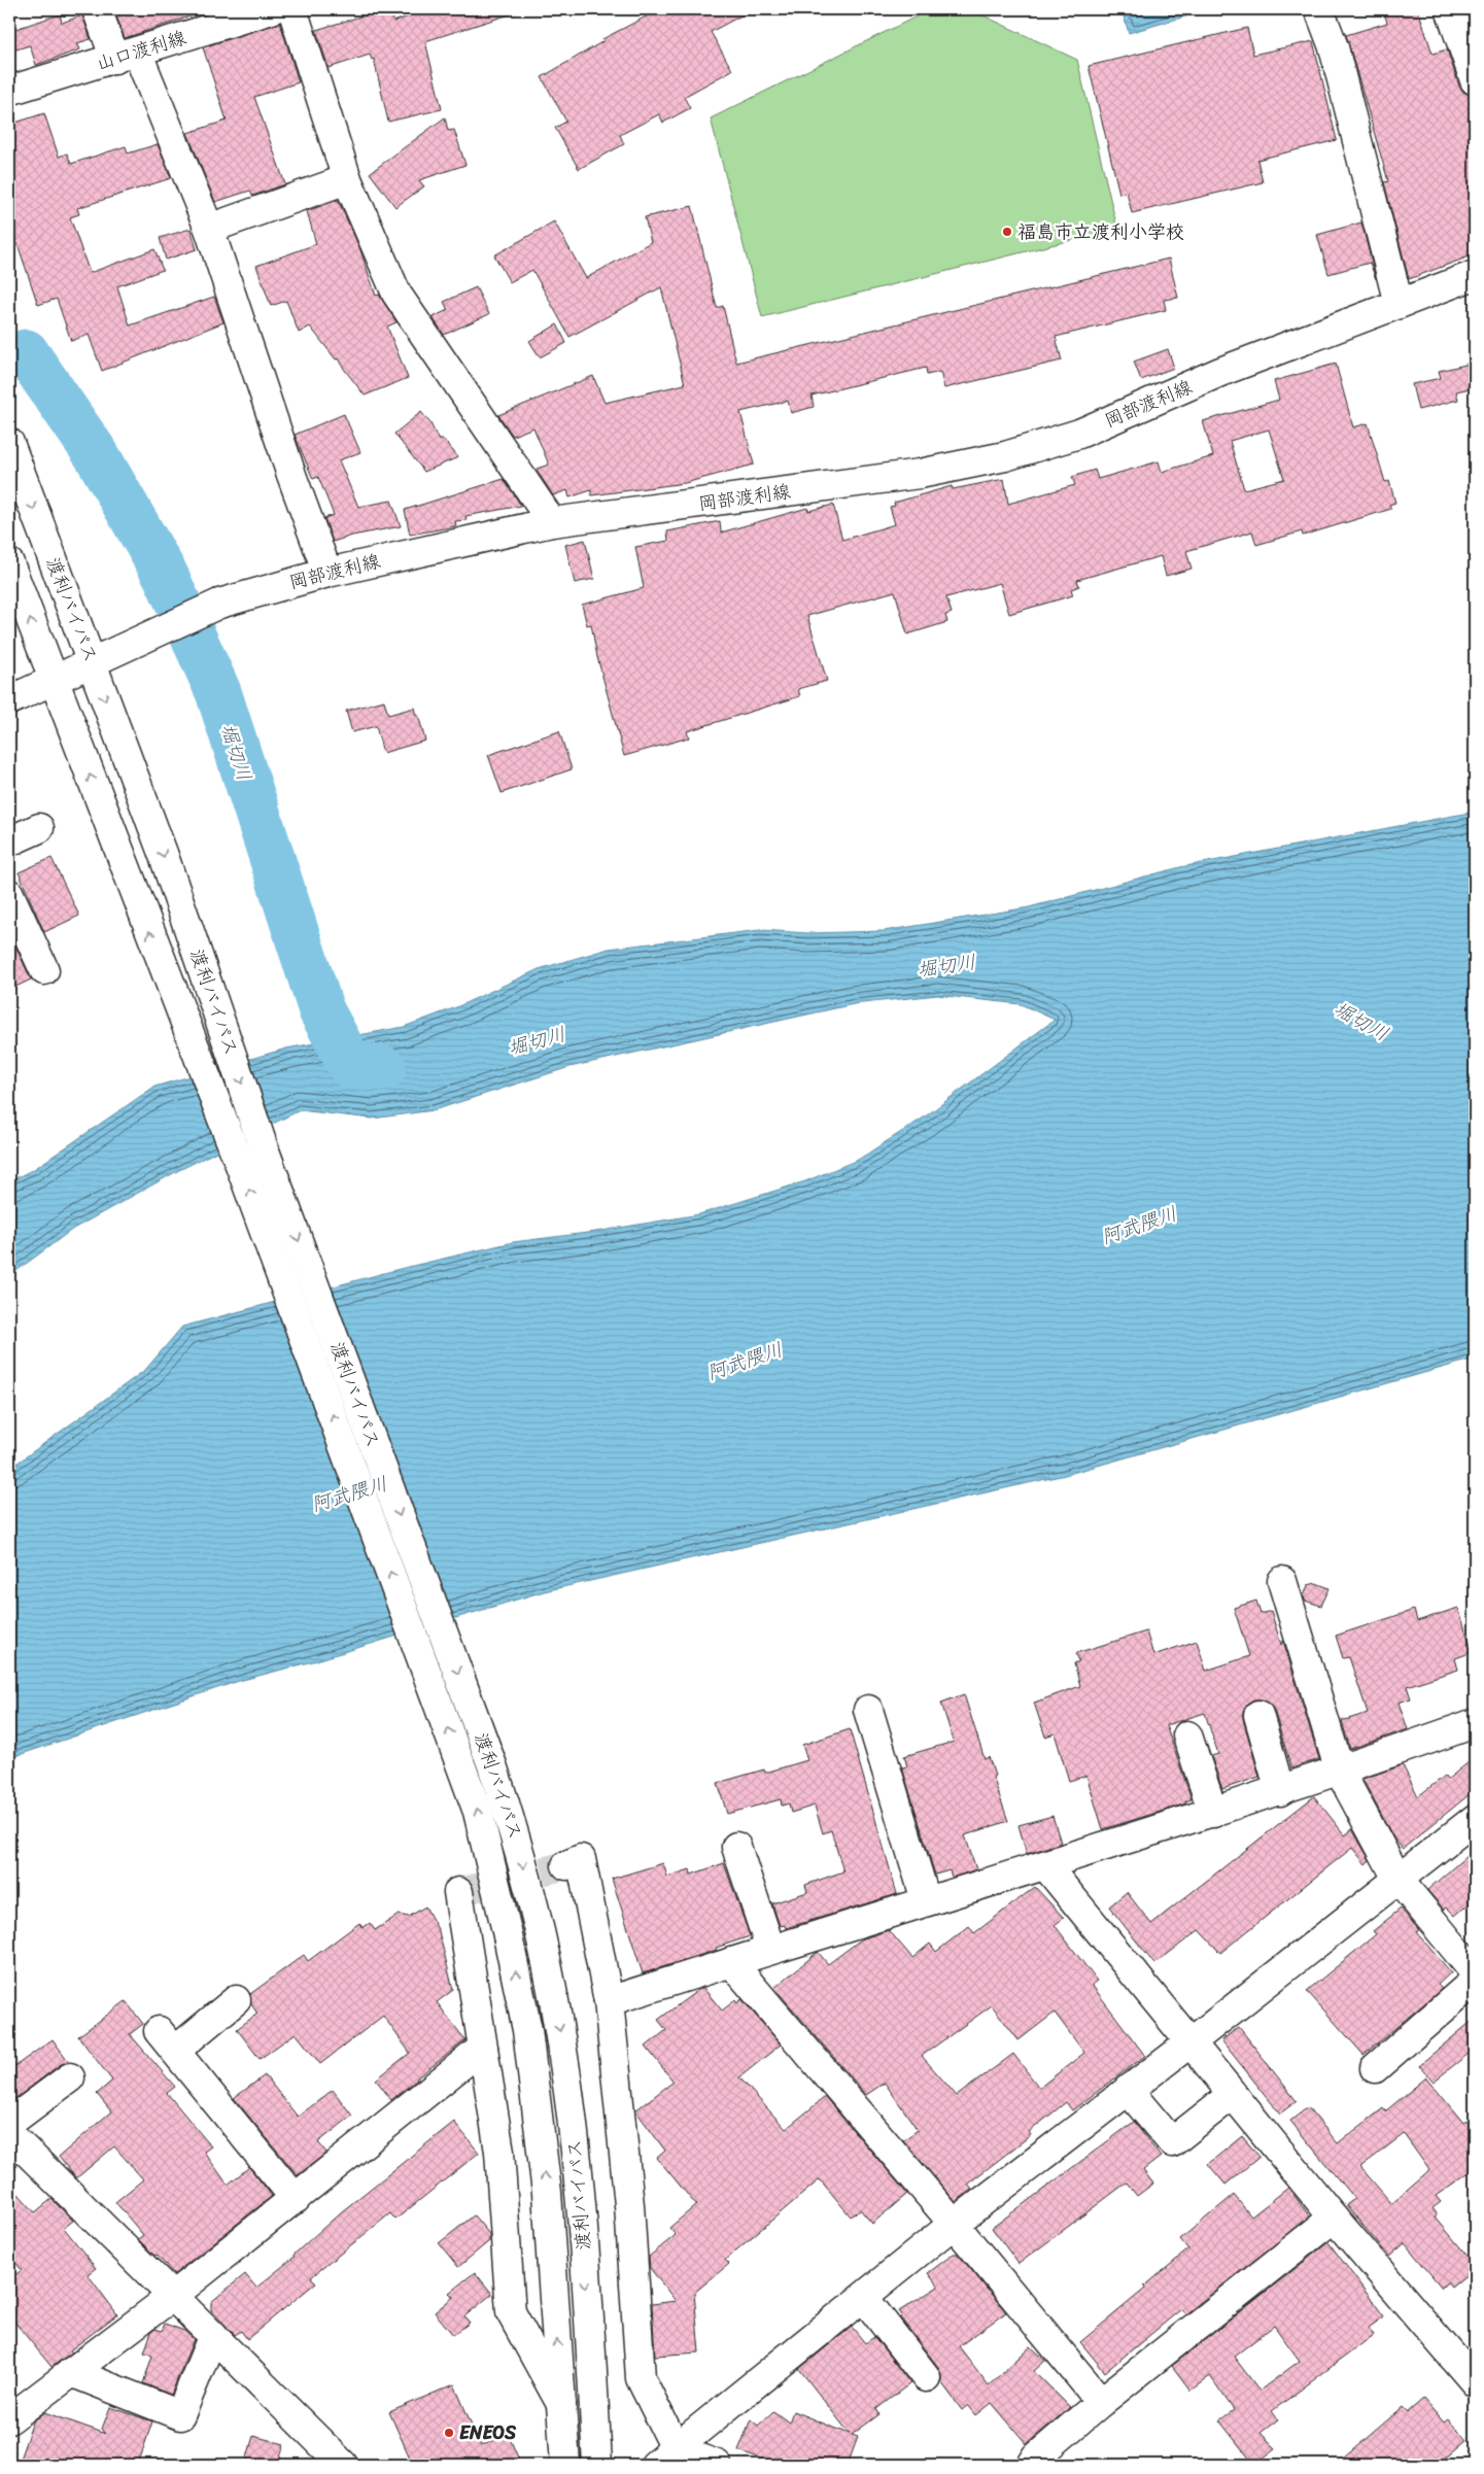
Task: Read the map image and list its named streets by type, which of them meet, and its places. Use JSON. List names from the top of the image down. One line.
{"streets":{"main road":["山口渡利線","岡部渡利線","渡利バイパス"]},"crossings":[["岡部渡利線","渡利バイパス"]],"water":["堀切川","阿武隈川"],"places":["福島市立渡利小学校","ENEOS"]}
